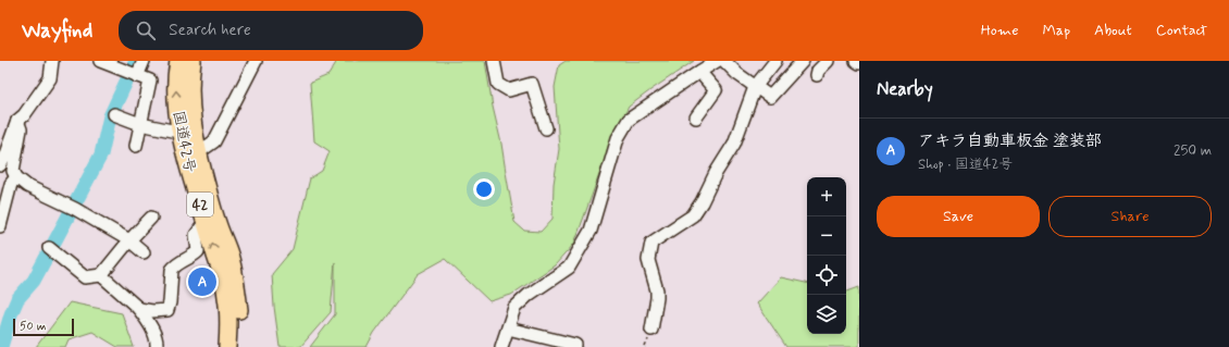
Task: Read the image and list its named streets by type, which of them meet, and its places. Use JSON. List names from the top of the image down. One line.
{"streets":{"highway":["国道42号","42"]},"scale_bar":"50 m","page":{"header":"Wayfind","search":"Search here","nav":["Home","Map","About","Contact"],"heading":"Nearby","list":[{"mark":"A","name":"アキラ自動車板金 塗装部","note":"Shop · 国道42号","value":"250 m"}],"map_buttons":["+","−"],"buttons":["Save","Share"],"pins":"A","scale":"50 m"}}
